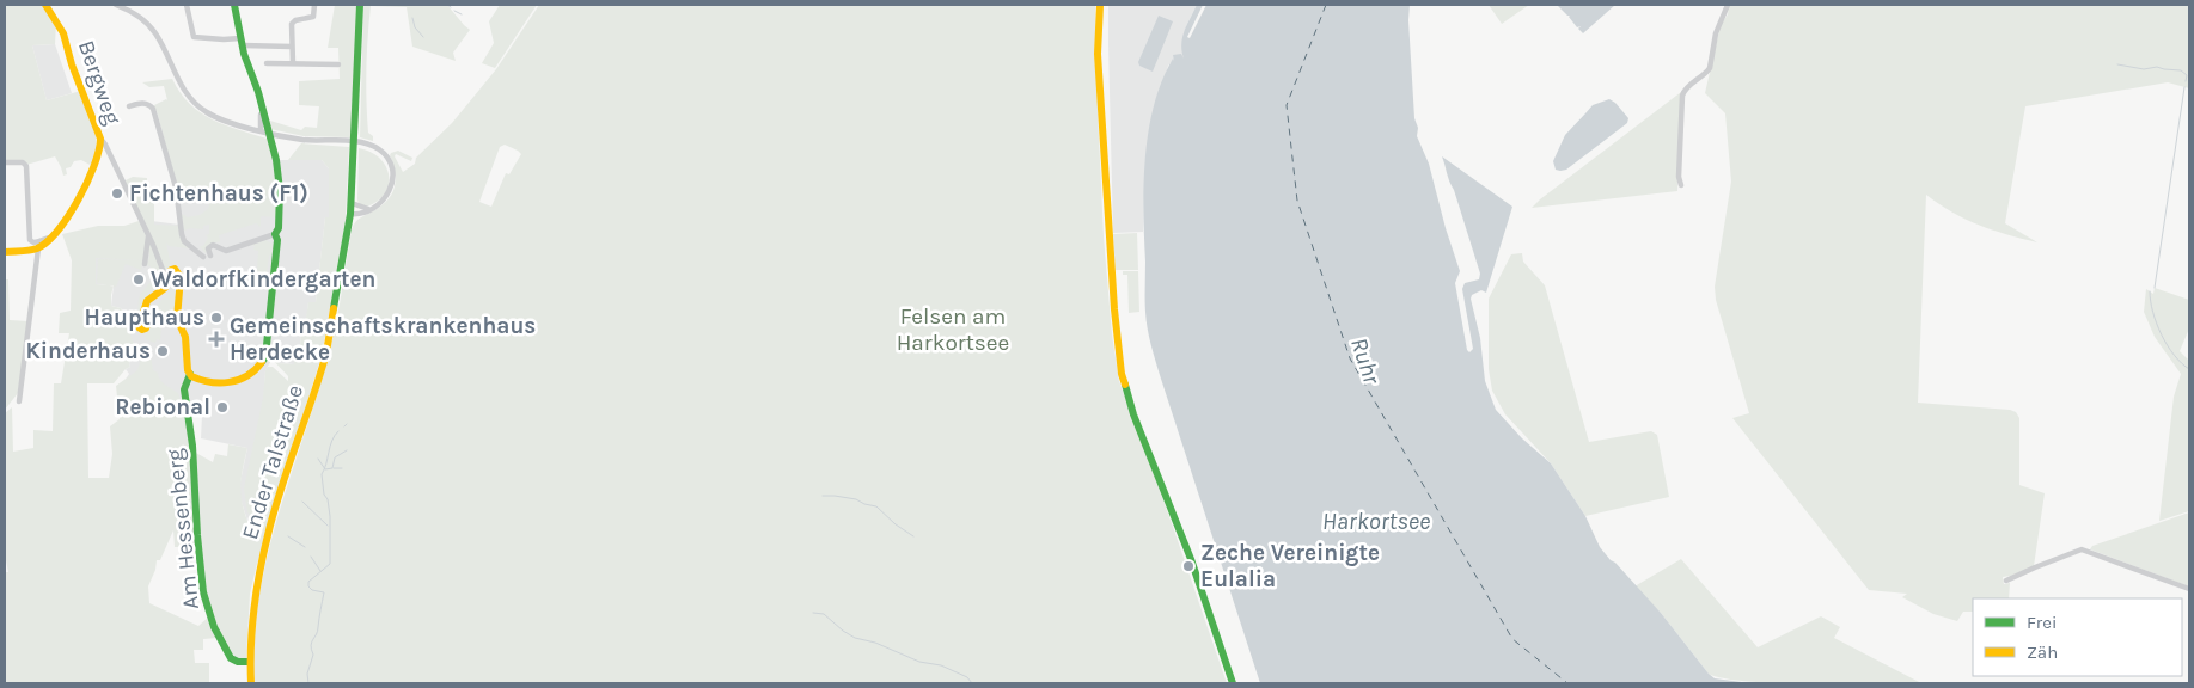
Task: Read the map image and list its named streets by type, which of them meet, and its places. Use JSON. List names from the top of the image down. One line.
{"streets":{"main road":["Bergweg","Ender Talstraße","Am Hessenberg"]},"crossings":[["Ender Talstraße","Am Hessenberg"]],"water":["Ruhr","Harkortsee"],"parks":["Felsen am Harkortsee"],"places":{"other":["Fichtenhaus (F1)","Waldorfkindergarten","Haupthaus","Kinderhaus","Rebional","Zeche Vereinigte Eulalia"],"health":["Gemeinschaftskrankenhaus Herdecke"]},"legend":["Frei","Zäh"]}
